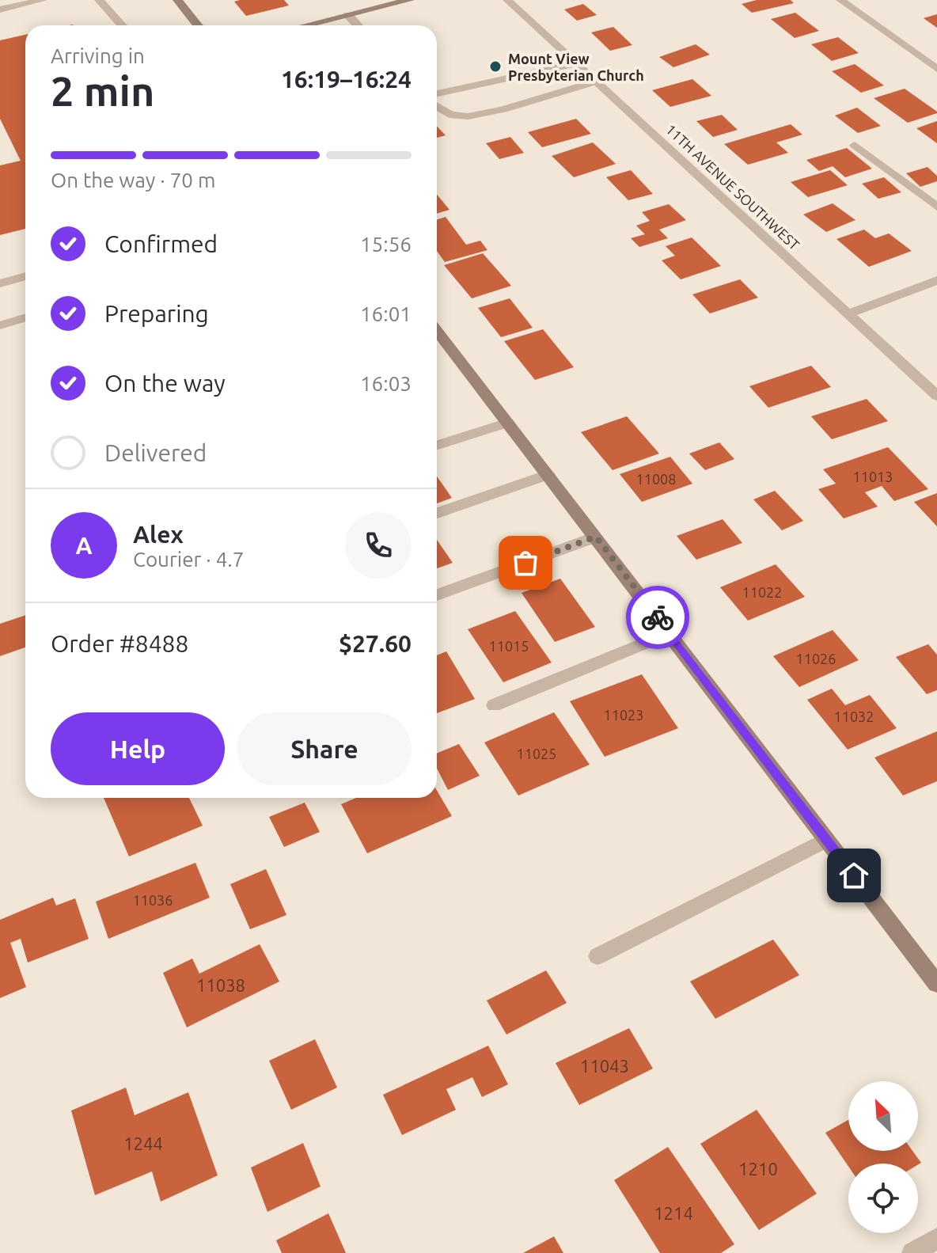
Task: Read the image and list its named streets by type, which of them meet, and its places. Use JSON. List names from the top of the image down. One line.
{"streets":{"street":["11TH AVENUE SOUTHWEST"]},"places":["Mount View Presbyterian Church"],"house_numbers":["11013","11008","11022","11015","11026","11023","11032","11025","11036","11038","11043","1244","1210","1214"],"north":"top left","page":{"heading":["2 min","Arriving in","16:19–16:24"],"panel":["Alex","Courier · 4.7","Order #8488","$27.60"],"bar":"On the way · 70 m","list":[["Confirmed","15:56"],["Preparing","16:01"],["On the way","16:03"],"Delivered"],"round":"A","buttons":["Help","Share"]}}
